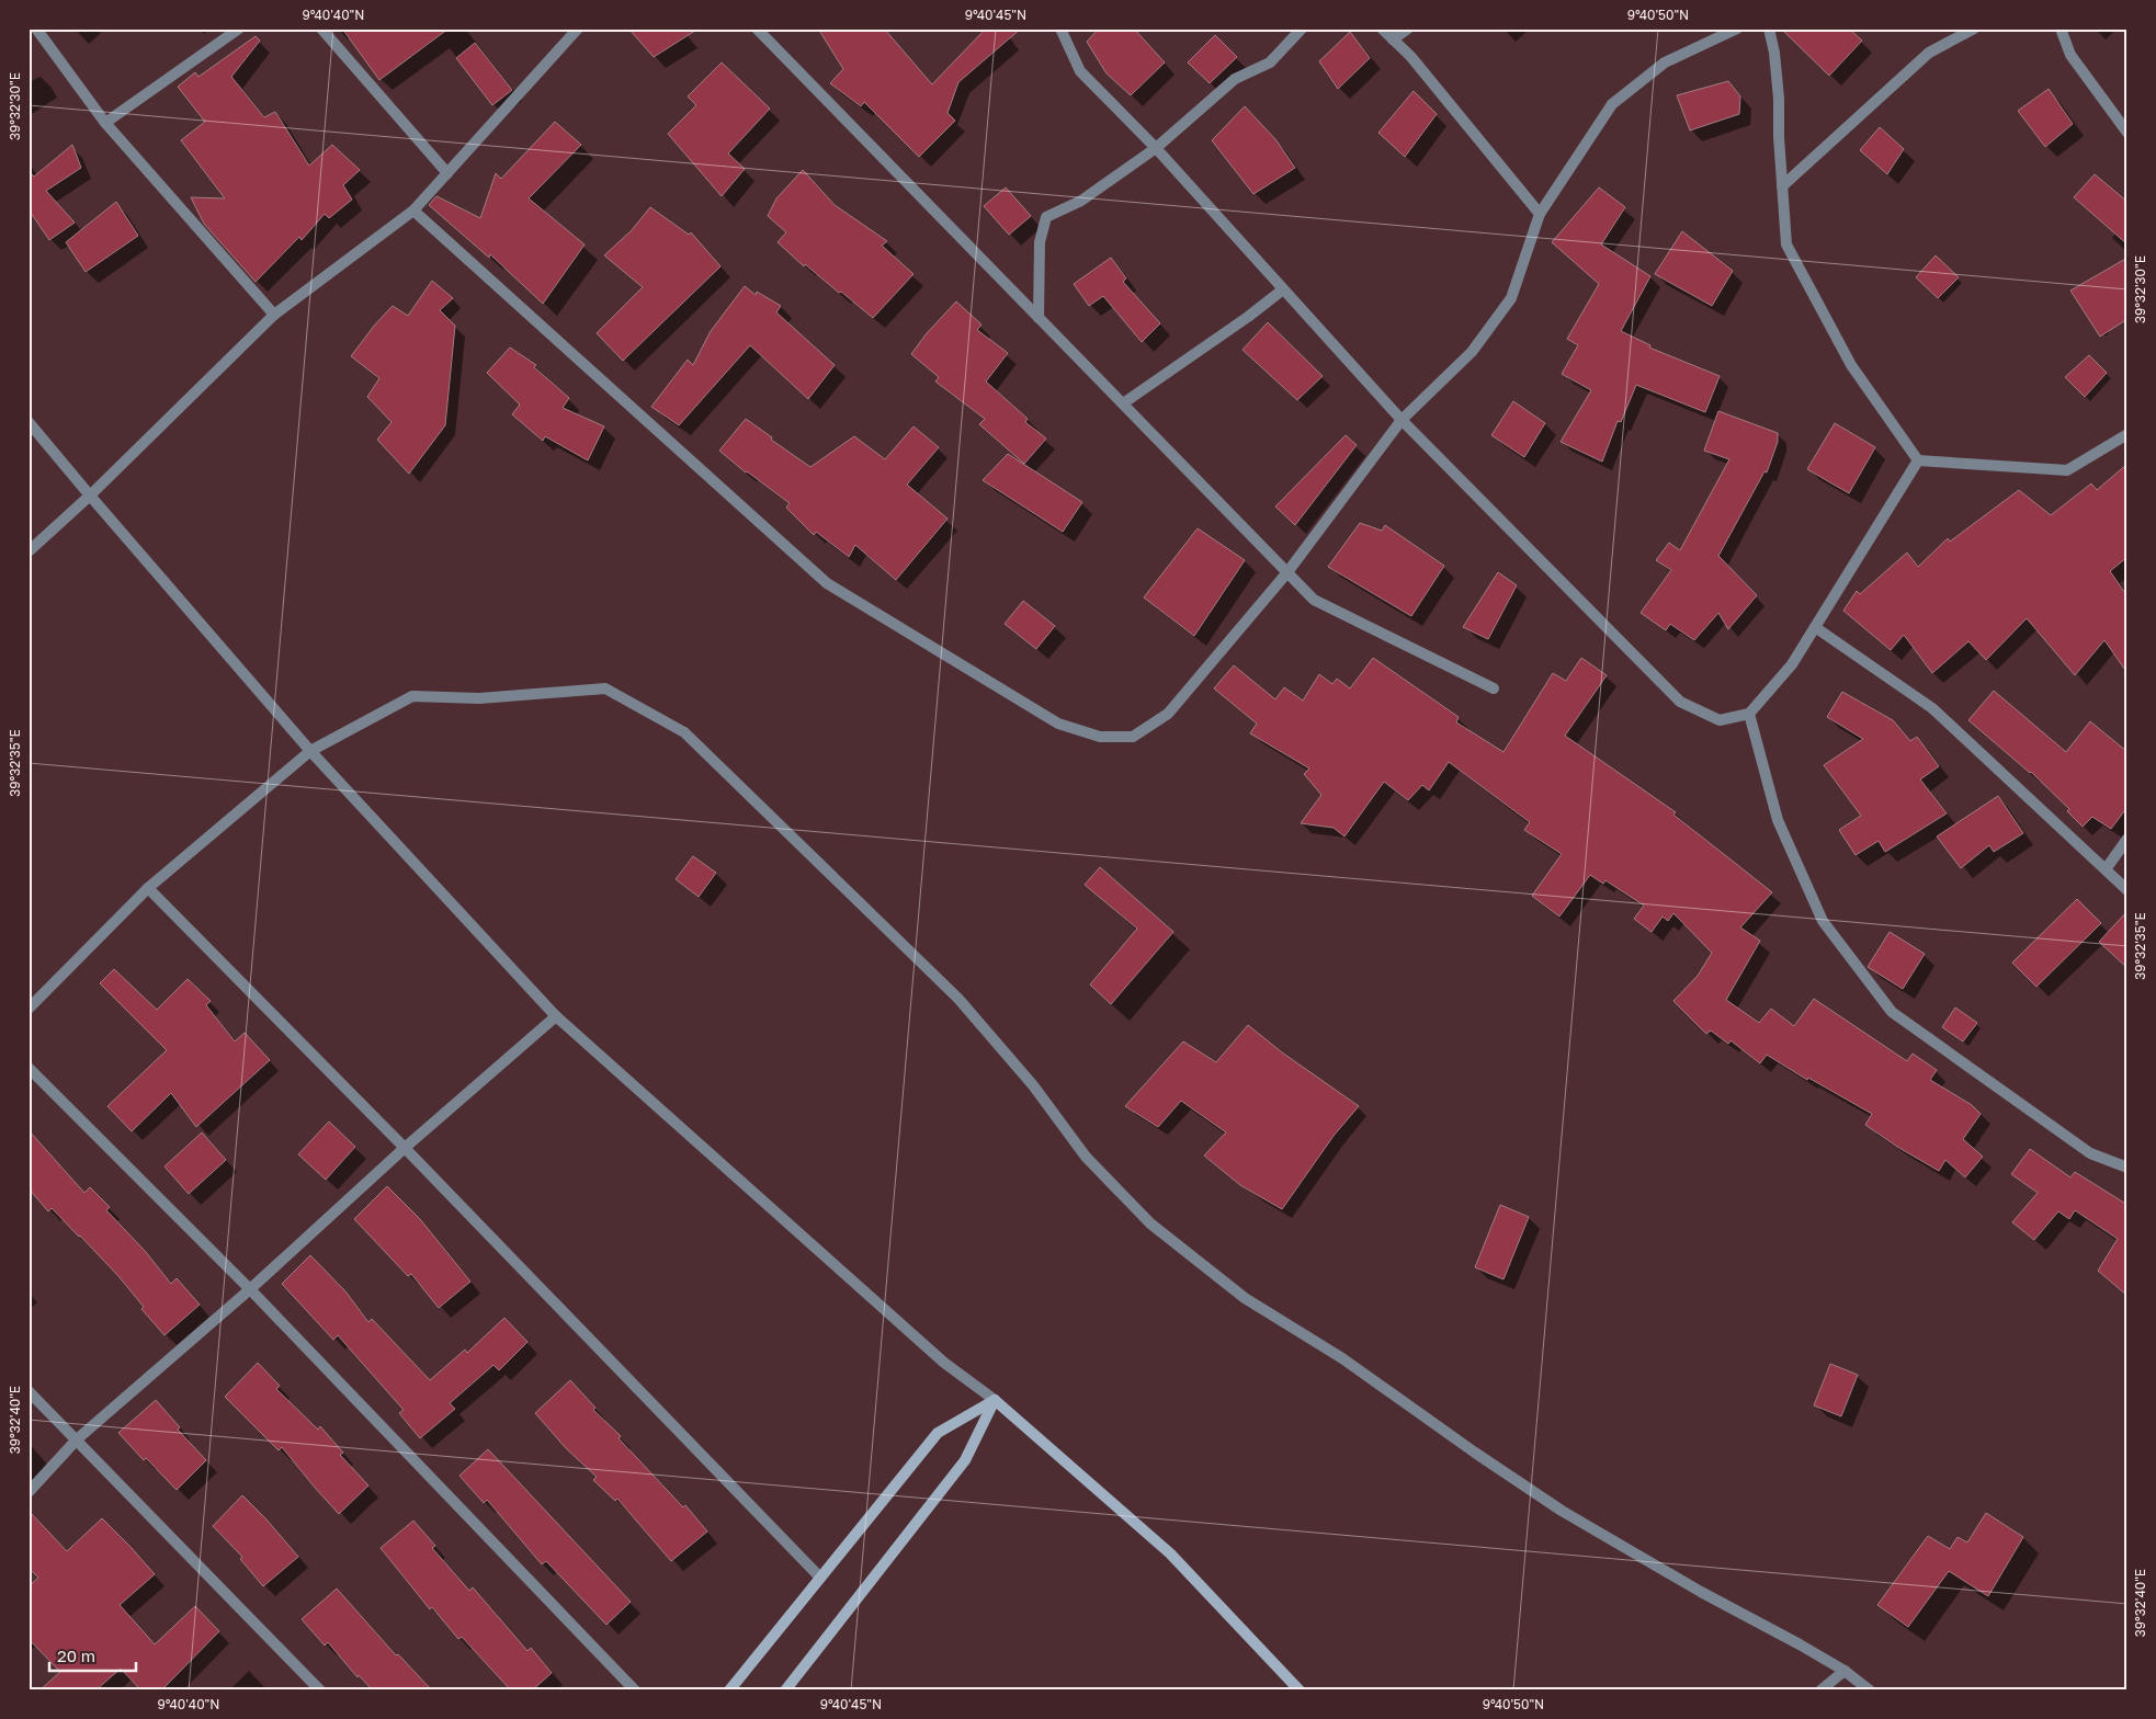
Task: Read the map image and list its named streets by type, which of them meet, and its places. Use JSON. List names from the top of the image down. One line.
{"scale_bar":"20 m","coordinates":["9°40'40\"N","9°40'45\"N","9°40'50\"N","39°32'30\"E","39°32'35\"E","39°32'40\"E"]}
